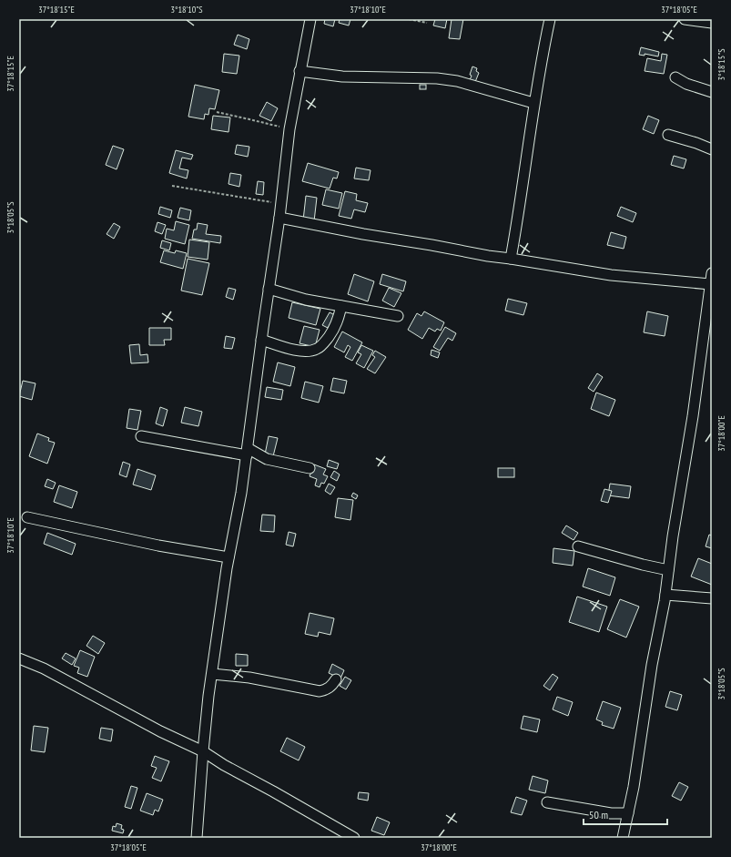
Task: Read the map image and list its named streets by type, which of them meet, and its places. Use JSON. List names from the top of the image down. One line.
{"scale_bar":"50 m","coordinates":["37°18'15\"E","3°18'10\"S","37°18'10\"E","37°18'05\"E","3°18'15\"S","3°18'05\"S","37°18'00\"E"]}
